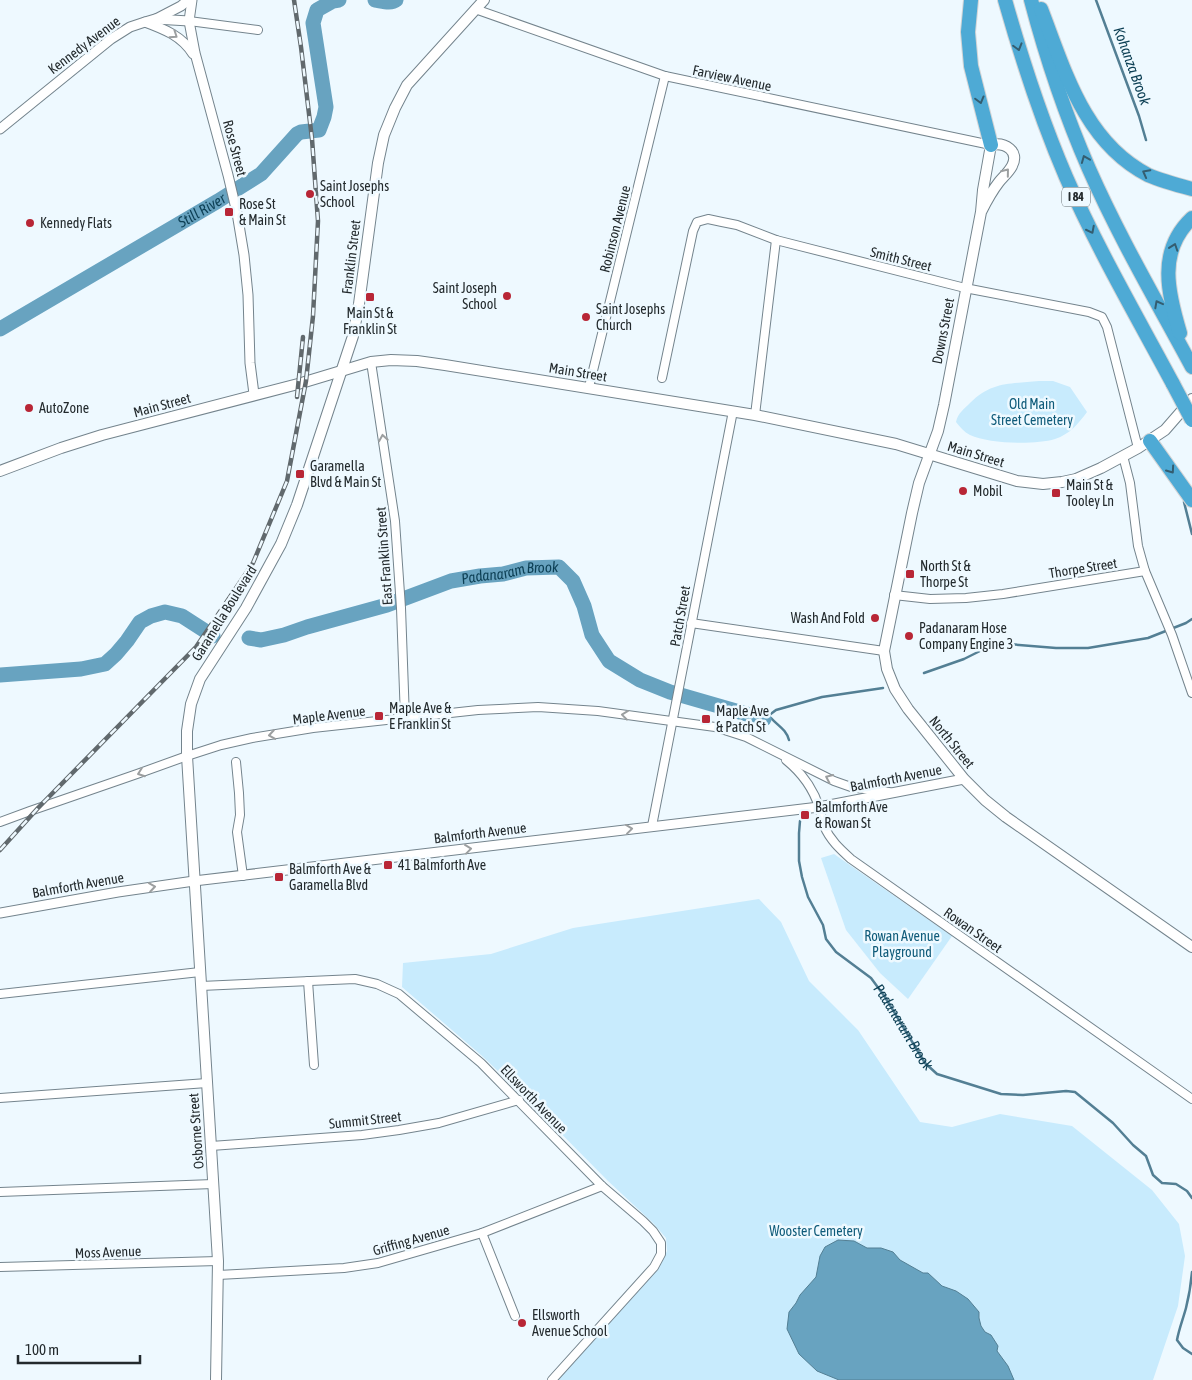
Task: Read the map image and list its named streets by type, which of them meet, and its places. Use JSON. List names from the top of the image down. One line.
{"streets":{"highway":["I 84"],"main road":["Franklin Street","Downs Street","Main Street","Garamella Boulevard","North Street","Osborne Street"],"street":["Kennedy Avenue","Farview Avenue","Rose Street","Robinson Avenue","Smith Street","East Franklin Street","Thorpe Street","Patch Street","Maple Avenue","Balmforth Avenue","Rowan Street","Ellsworth Avenue","Summit Street","Griffing Avenue","Moss Avenue"]},"crossings":[["Kennedy Avenue","Rose Street"],["Farview Avenue","Robinson Avenue"],["Farview Avenue","Franklin Street"],["Farview Avenue","Downs Street"],["Rose Street","Main Street"],["Robinson Avenue","Main Street"],["Franklin Street","Main Street"],["Franklin Street","Garamella Boulevard"],["Smith Street","Downs Street"],["Smith Street","Main Street"],["Downs Street","Main Street"],["Downs Street","North Street"],["Main Street","East Franklin Street"],["Main Street","Garamella Boulevard"],["Main Street","Patch Street"],["Main Street","North Street"],["East Franklin Street","Maple Avenue"],["Thorpe Street","North Street"],["Garamella Boulevard","Maple Avenue"],["Garamella Boulevard","Balmforth Avenue"],["Garamella Boulevard","Osborne Street"],["Patch Street","Maple Avenue"],["Patch Street","Balmforth Avenue"],["Patch Street","Rowan Street"],["Maple Avenue","Rowan Street"],["North Street","Balmforth Avenue"],["Balmforth Avenue","Rowan Street"],["Balmforth Avenue","Osborne Street"],["Ellsworth Avenue","Summit Street"],["Ellsworth Avenue","Osborne Street"],["Ellsworth Avenue","Griffing Avenue"],["Summit Street","Osborne Street"],["Osborne Street","Griffing Avenue"],["Osborne Street","Moss Avenue"]],"one_way":["East Franklin Street","Maple Avenue","Balmforth Avenue"],"water":["Kohanza Brook","Still River","Padanaram Brook"],"parks":["Old Main Street Cemetery","Rowan Avenue Playground","Wooster Cemetery"],"places":{"other":["Saint Josephs School","Kennedy Flats","Saint Joseph School","Saint Josephs Church","AutoZone","Mobil","Wash And Fold","Padanaram Hose Company Engine 3","Ellsworth Avenue School"],"transit":["Rose St & Main St","Main St & Franklin St","Garamella Blvd & Main St","Main St & Tooley Ln","North St & Thorpe St","Maple Ave & E Franklin St","Maple Ave & Patch St","Balmforth Ave & Rowan St","41 Balmforth Ave","Balmforth Ave & Garamella Blvd"]},"scale_bar":"100 m"}
